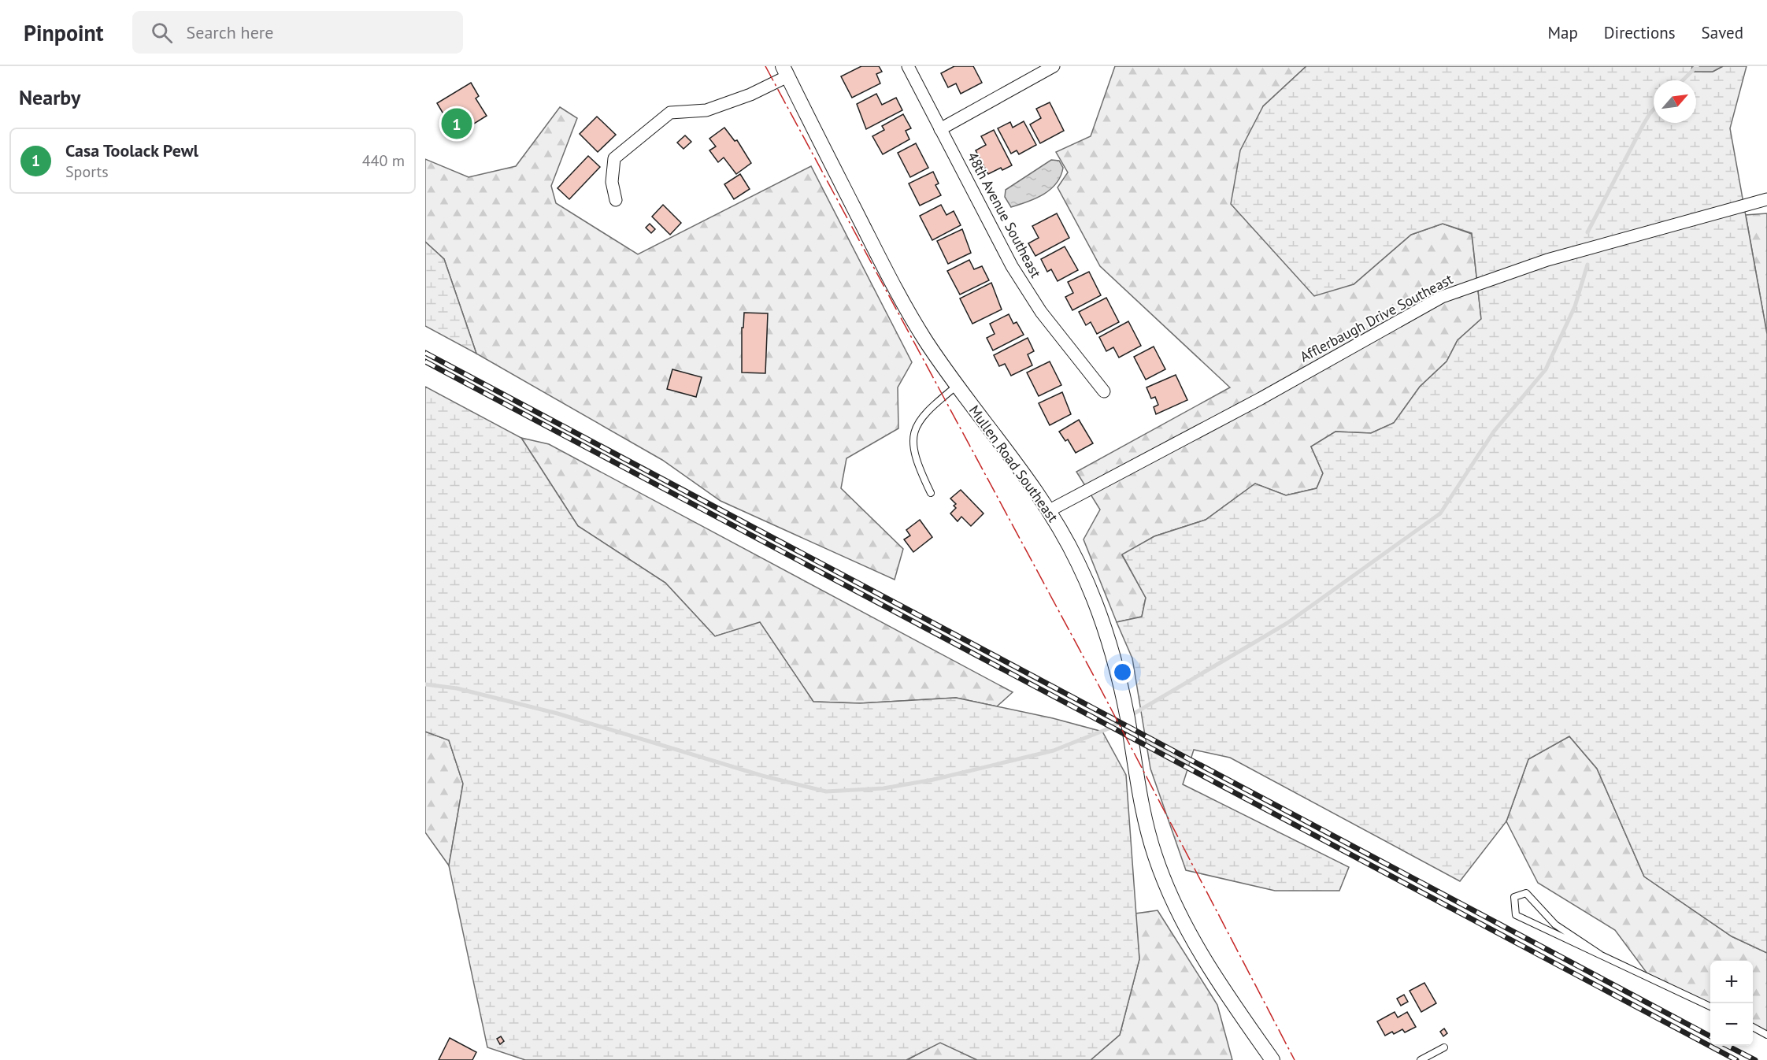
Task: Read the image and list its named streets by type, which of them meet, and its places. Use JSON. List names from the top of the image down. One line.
{"streets":{"street":["48th Avenue Southeast","Afflerbaugh Drive Southeast","Mullen Road Southeast"]},"crossings":[["Afflerbaugh Drive Southeast","Mullen Road Southeast"]],"north":"top right","page":{"header":"Pinpoint","search":"Search here","nav":["Map","Directions","Saved"],"heading":"Nearby","pins":"1","list":[{"mark":"1","name":"Casa Toolack Pewl","note":"Sports","value":"440 m"}],"map_buttons":["+","−"]}}
